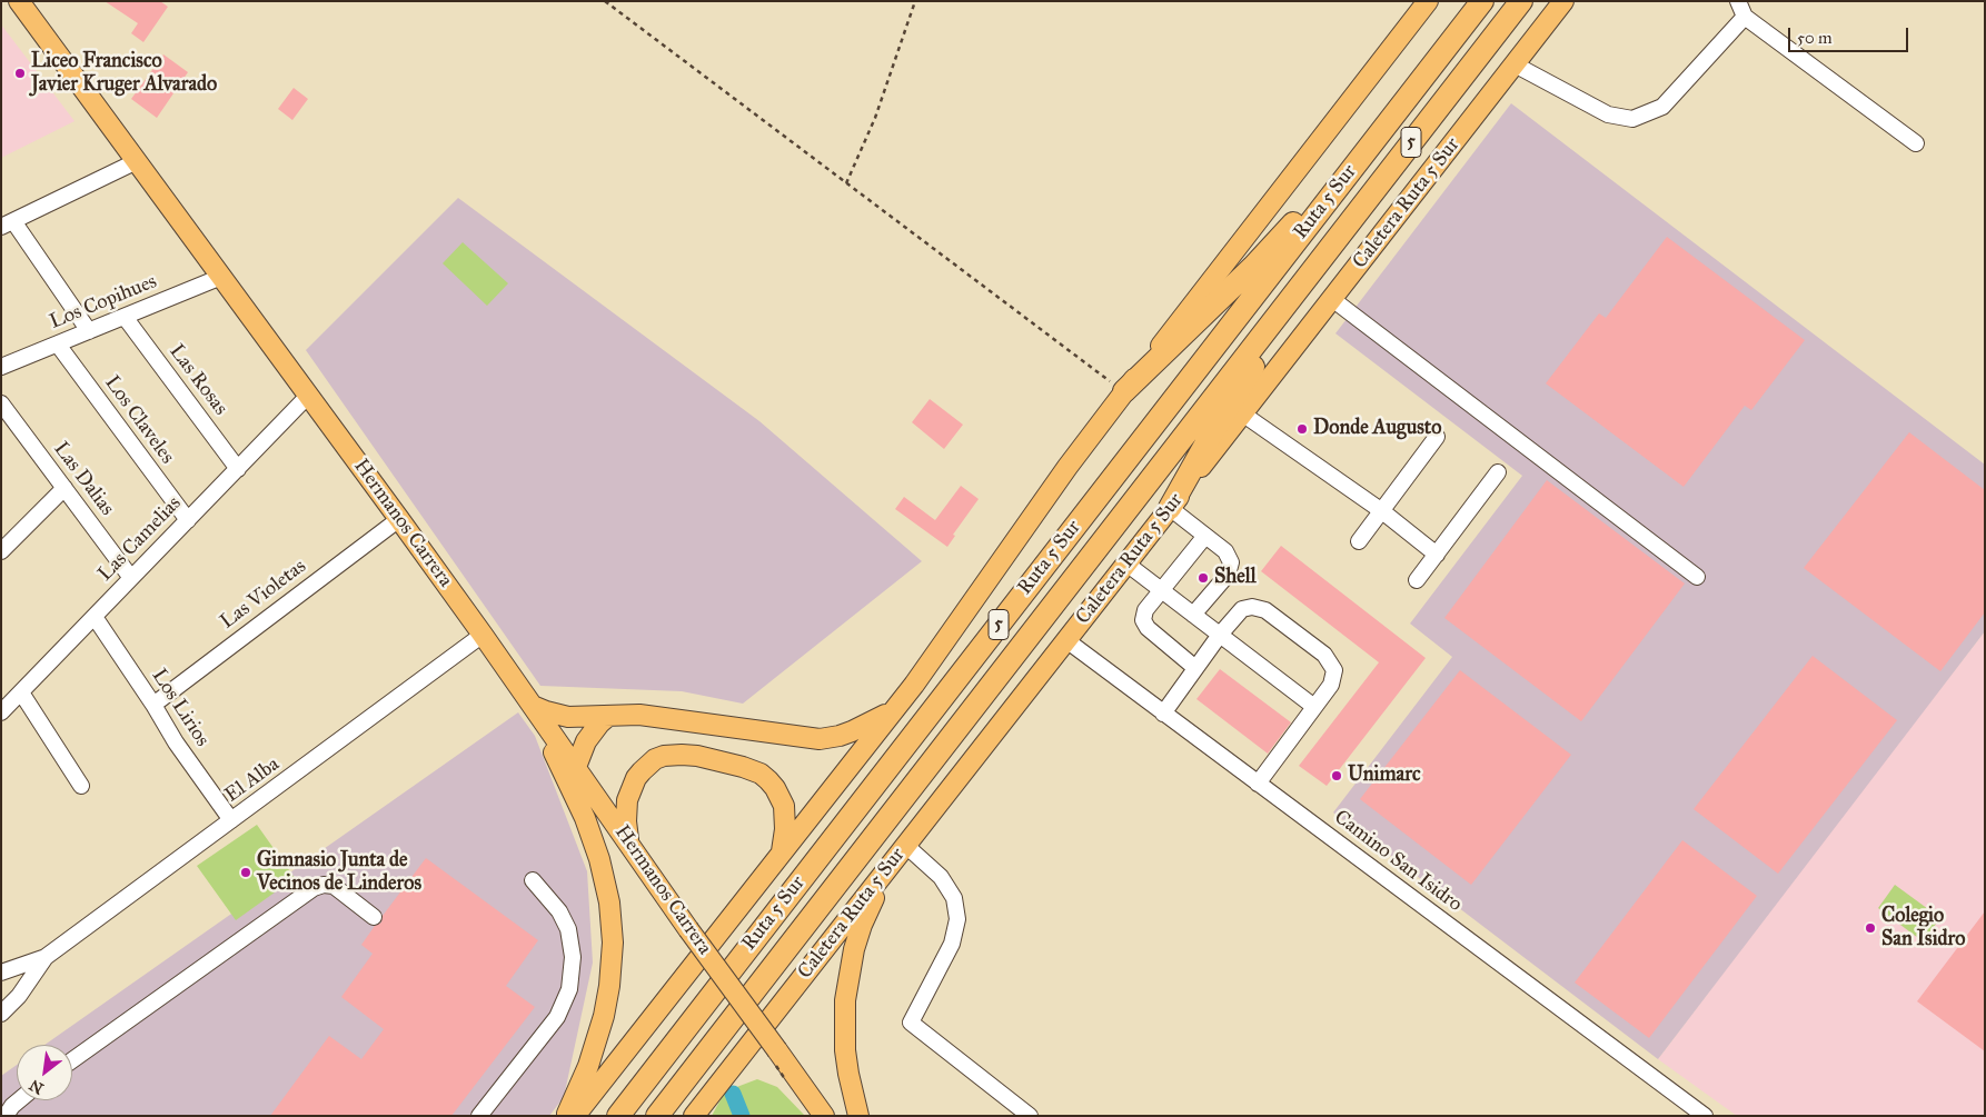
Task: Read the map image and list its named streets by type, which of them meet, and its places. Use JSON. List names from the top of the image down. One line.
{"streets":{"highway":["5","Ruta 5 Sur"],"main road":["Caletera Ruta 5 Sur","Hermanos Carrera"],"street":["Los Copihues","Las Rosas","Los Claveles","Las Dalias","Las Camelias","Las Violetas","Los Lirios","El Alba","Camino San Isidro"]},"crossings":[["Caletera Ruta 5 Sur","Camino San Isidro"],["Los Copihues","Las Rosas"],["Los Copihues","Los Claveles"],["Los Copihues","Hermanos Carrera"],["Las Rosas","Las Camelias"],["Los Claveles","Las Camelias"],["Las Dalias","Las Camelias"],["Hermanos Carrera","Las Camelias"],["Hermanos Carrera","Las Violetas"],["Hermanos Carrera","El Alba"],["Las Camelias","Los Lirios"],["Las Violetas","Los Lirios"],["Los Lirios","El Alba"]],"places":["Liceo Francisco Javier Kruger Alvarado","Donde Augusto","Shell","Unimarc","Gimnasio Junta de Vecinos de Linderos","Colegio San Isidro"],"scale_bar":"50 m","north":"bottom left"}
